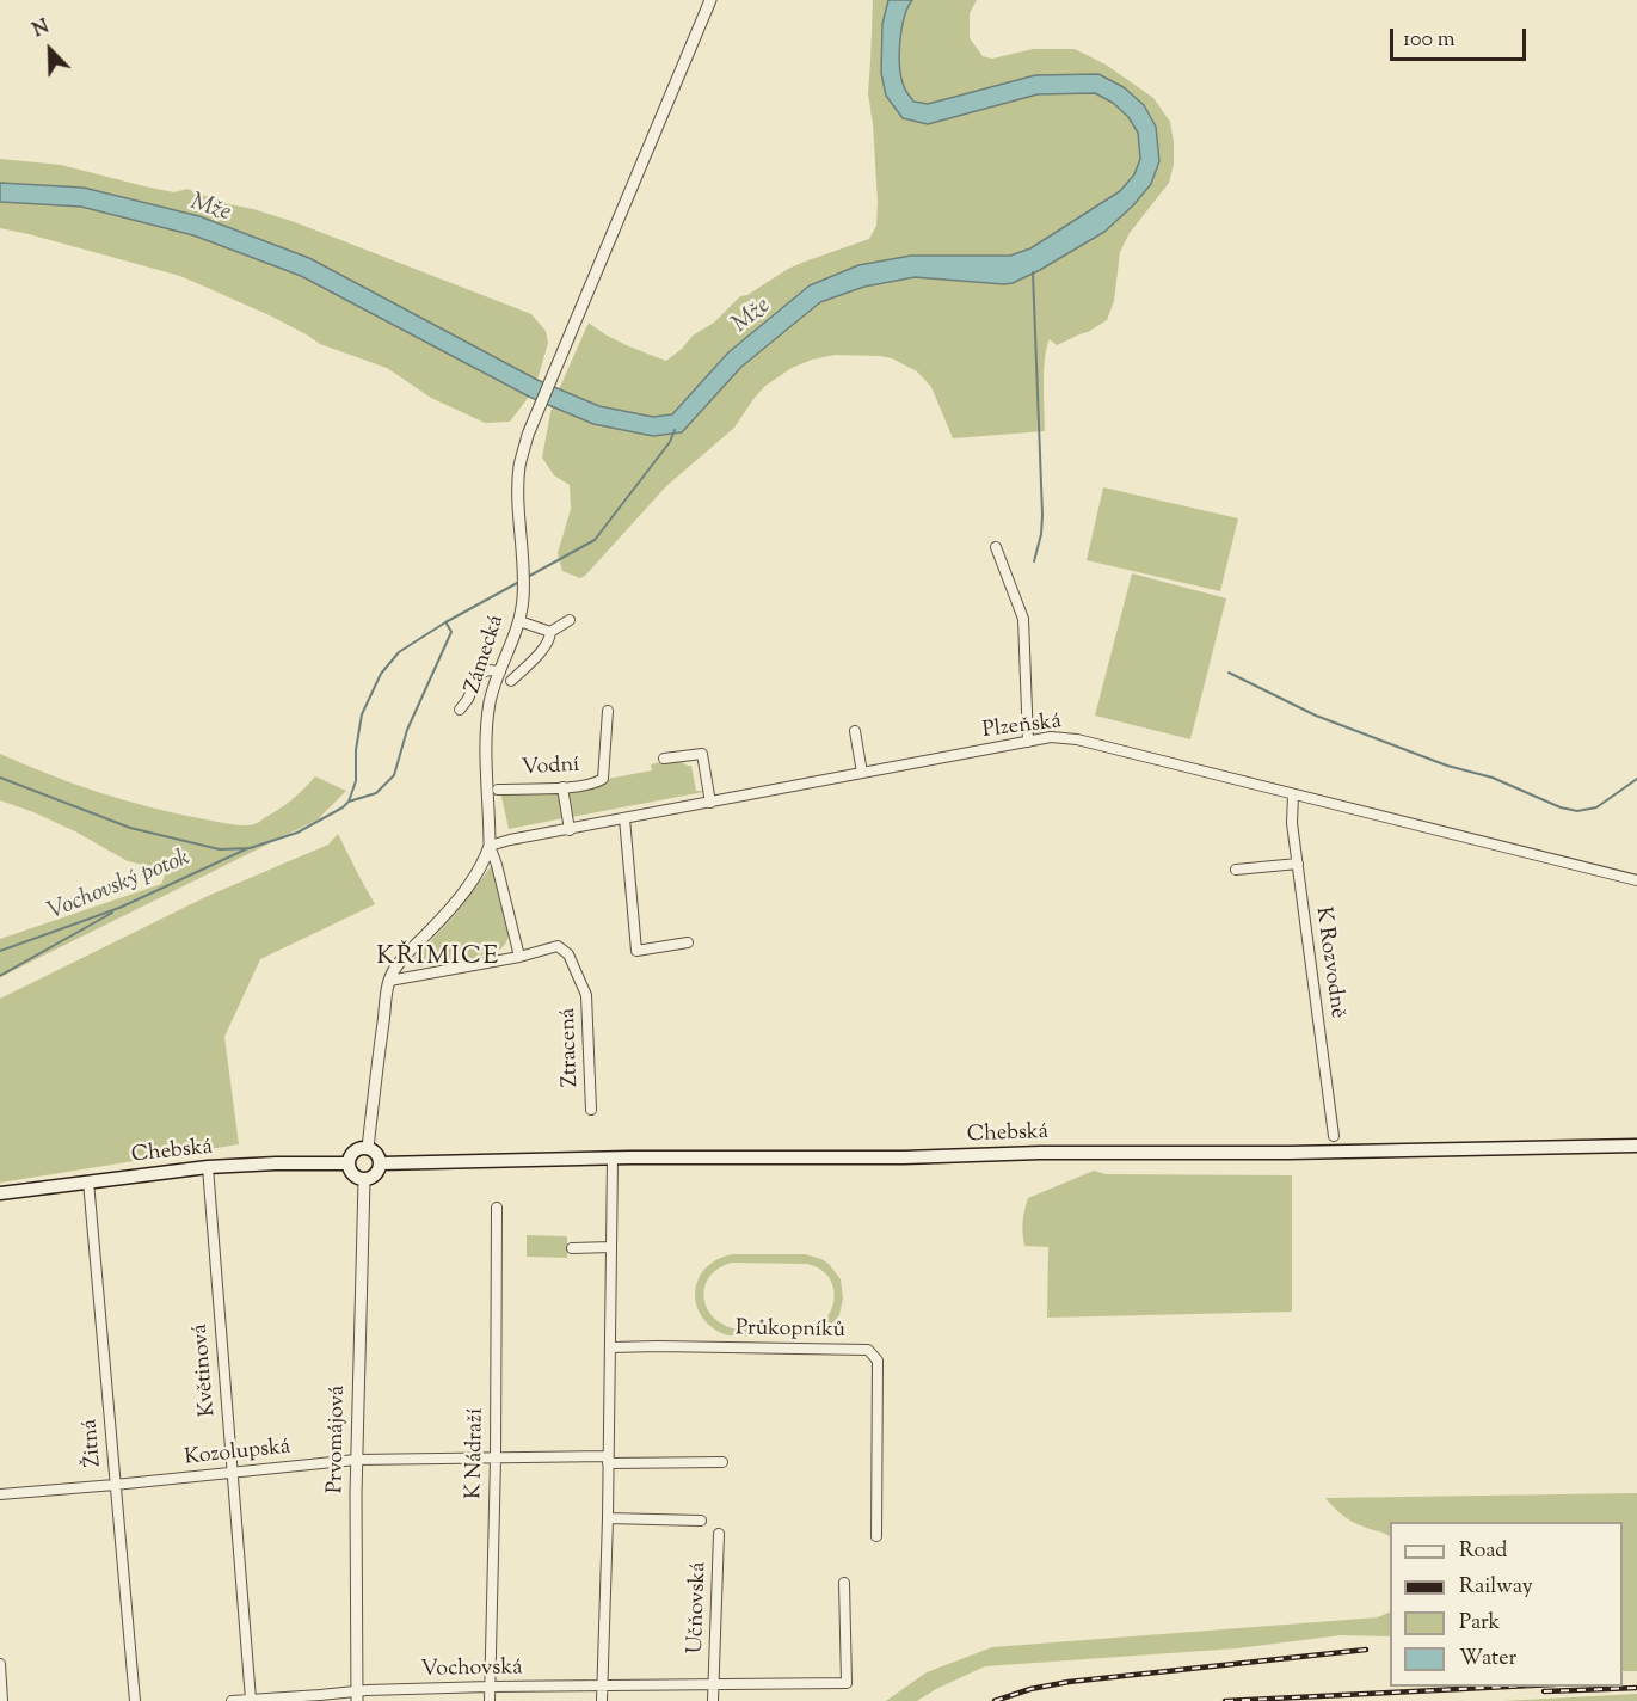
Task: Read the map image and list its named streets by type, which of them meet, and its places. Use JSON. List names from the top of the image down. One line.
{"streets":{"main road":["Chebská"],"street":["Zámecká","Plzeňská","Vodní","K Rozvodně","Ztracená","Průkopníků","Květinová","Prvomájová","Žitná","Kozolupská","K Nádraží","Učňovská","Vochovská"]},"crossings":[["Zámecká","Plzeňská"],["Plzeňská","K Rozvodně"],["Chebská","Květinová"],["Chebská","Prvomájová"],["Chebská","Žitná"],["Květinová","Kozolupská"],["Květinová","Vochovská"],["Prvomájová","Kozolupská"],["Prvomájová","Vochovská"],["Žitná","Kozolupská"],["Kozolupská","K Nádraží"],["K Nádraží","Vochovská"],["Učňovská","Vochovská"]],"districts":["KŘIMICE"],"water":["Mže","Vochovský potok"],"legend":["Road","Railway","Park","Water"],"scale_bar":"100 m","north":"top left"}
